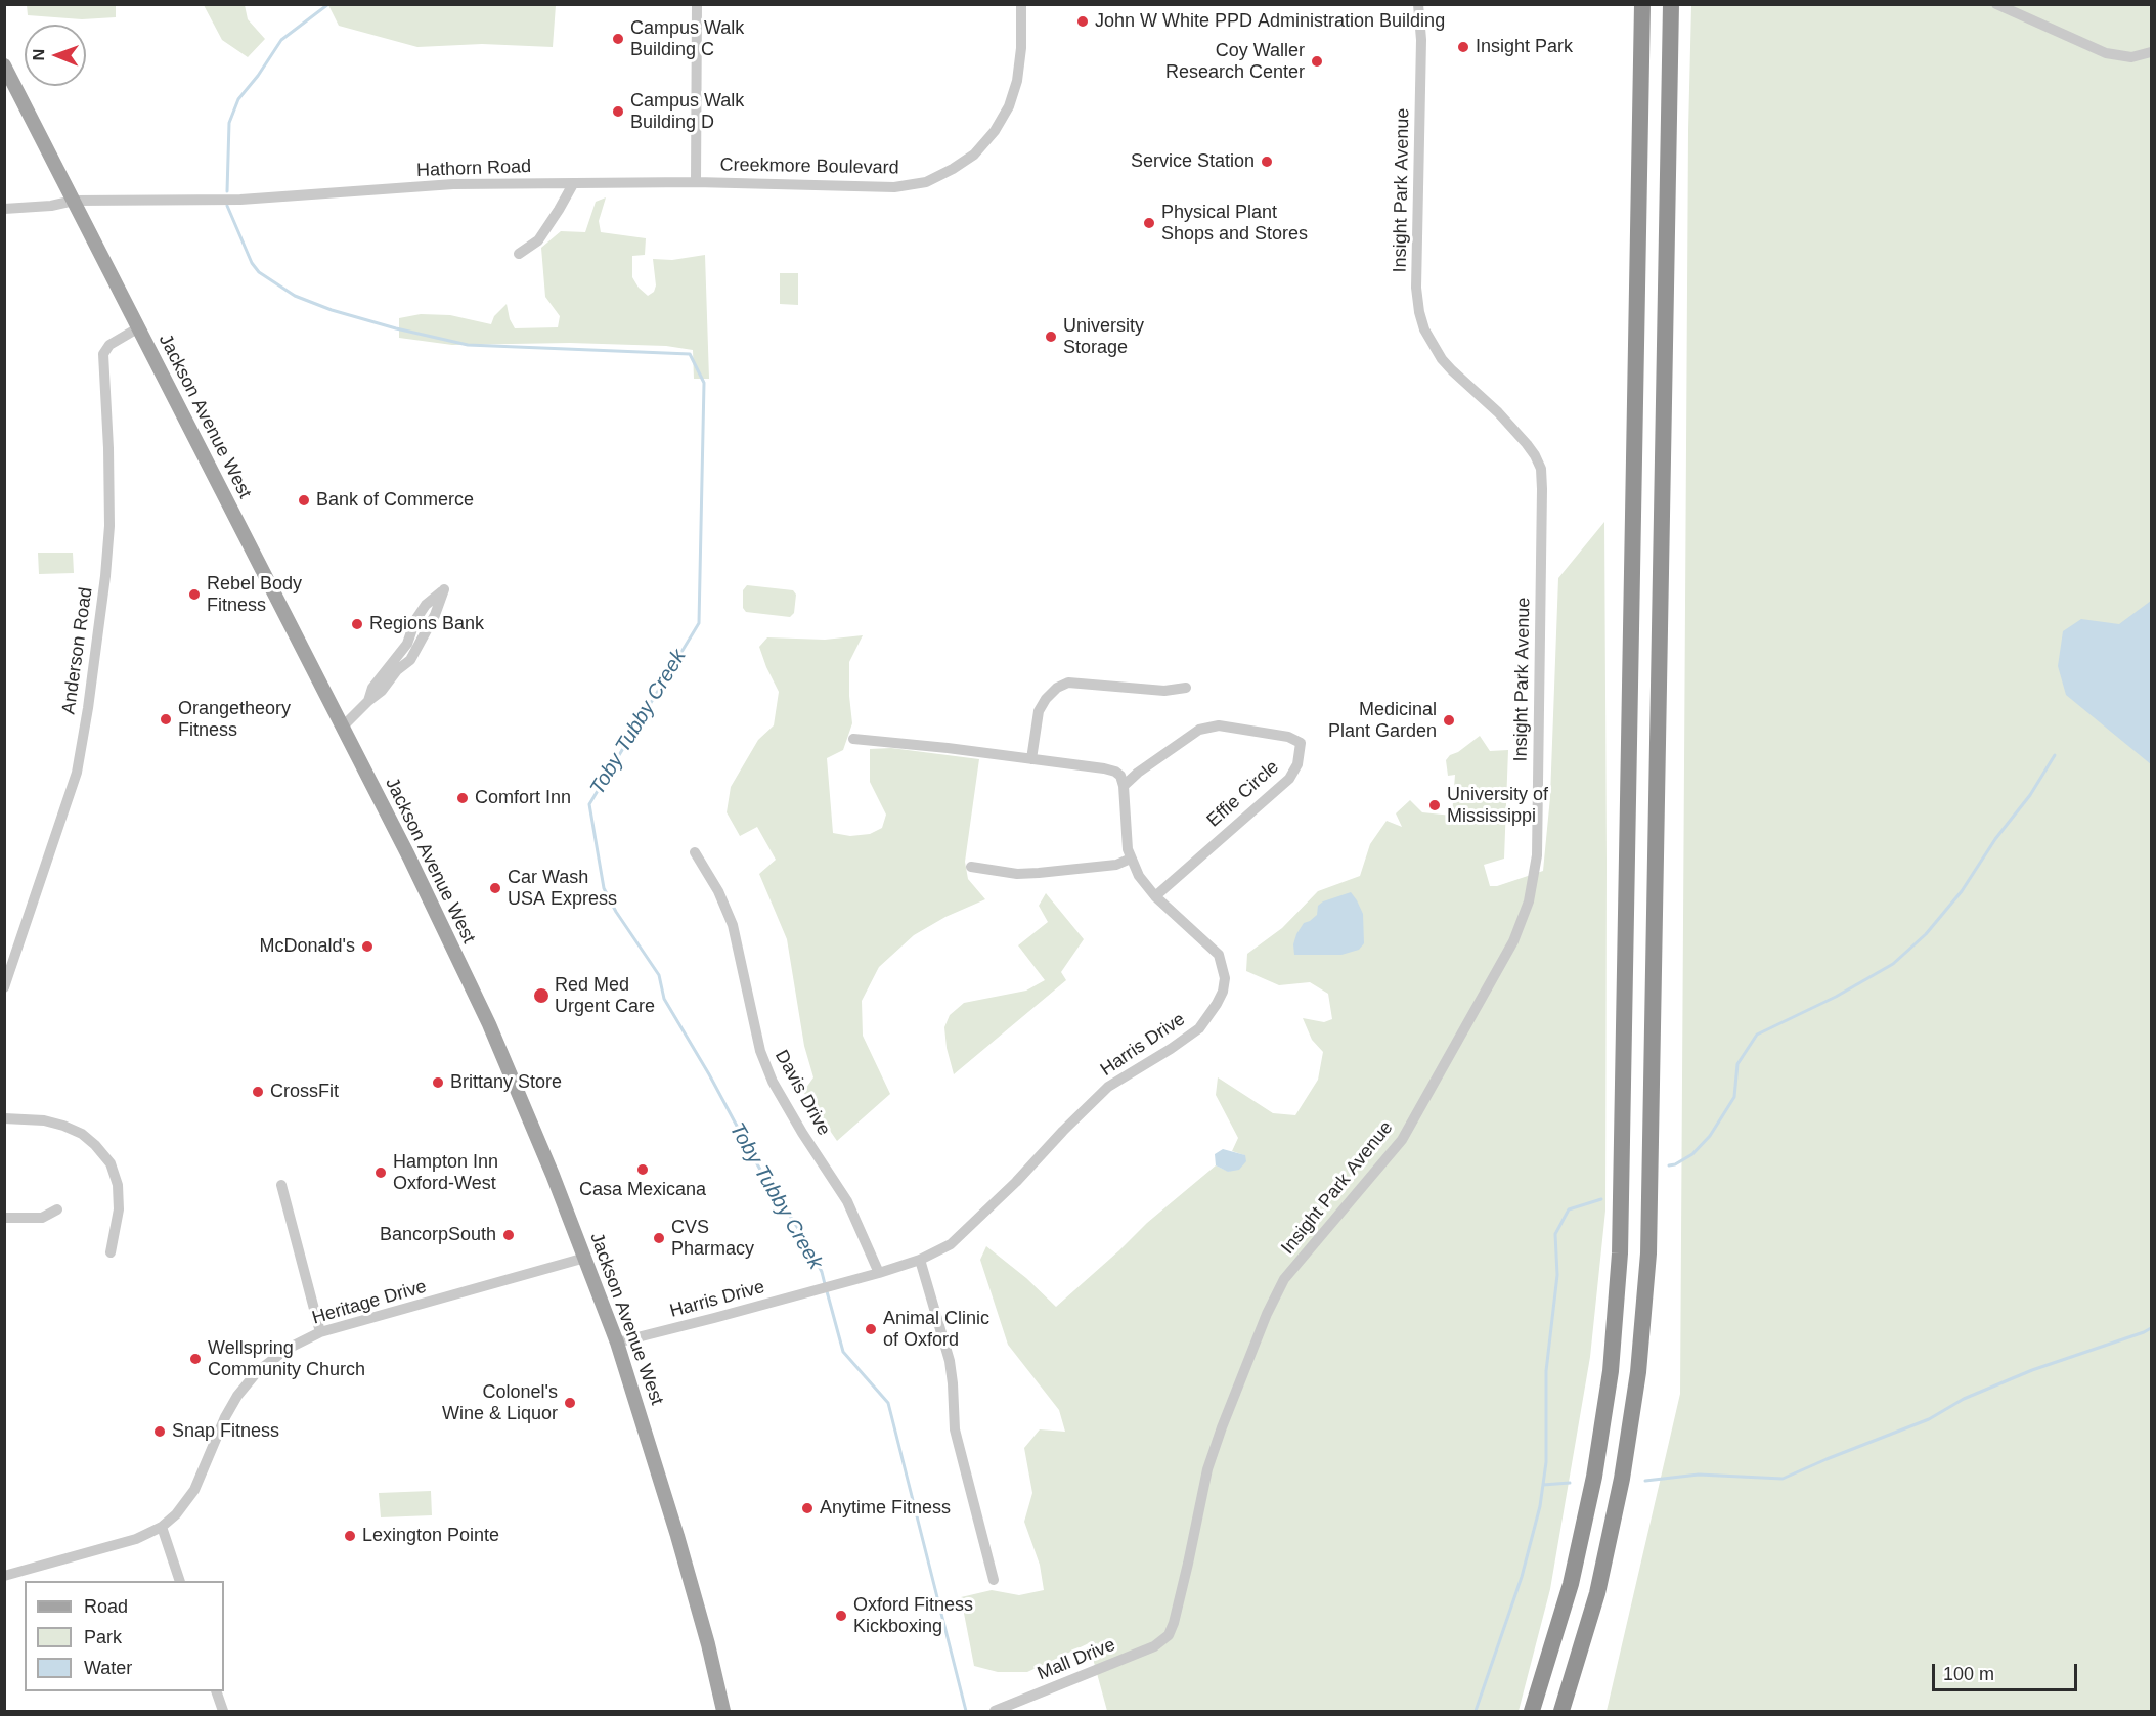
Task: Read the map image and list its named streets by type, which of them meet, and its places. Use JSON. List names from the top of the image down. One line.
{"streets":{"main road":["Jackson Avenue West"],"street":["Creekmore Boulevard","Hathorn Road","Insight Park Avenue","Anderson Road","Effie Circle","Harris Drive","Davis Drive","Heritage Drive","Mall Drive"]},"crossings":[["Creekmore Boulevard","Hathorn Road"],["Hathorn Road","Jackson Avenue West"],["Insight Park Avenue","Mall Drive"],["Jackson Avenue West","Anderson Road"],["Jackson Avenue West","Harris Drive"],["Jackson Avenue West","Heritage Drive"],["Effie Circle","Harris Drive"],["Harris Drive","Davis Drive"]],"water":["Toby Tubby Creek"],"places":["John W White PPD Administration Building","Campus Walk Building C","Insight Park","Coy Waller Research Center","Campus Walk Building D","Service Station","Physical Plant Shops and Stores","University Storage","Bank of Commerce","Rebel Body Fitness","Regions Bank","Orangetheory Fitness","Medicinal Plant Garden","Comfort Inn","University of Mississippi","Car Wash USA Express","McDonald's","Red Med Urgent Care","Brittany Store","CrossFit","Casa Mexicana","Hampton Inn Oxford-West","BancorpSouth","CVS Pharmacy","Animal Clinic of Oxford","Wellspring Community Church","Colonel's Wine & Liquor","Snap Fitness","Anytime Fitness","Lexington Pointe","Oxford Fitness Kickboxing"],"legend":["Road","Park","Water"],"scale_bar":"100 m","north":"left"}
